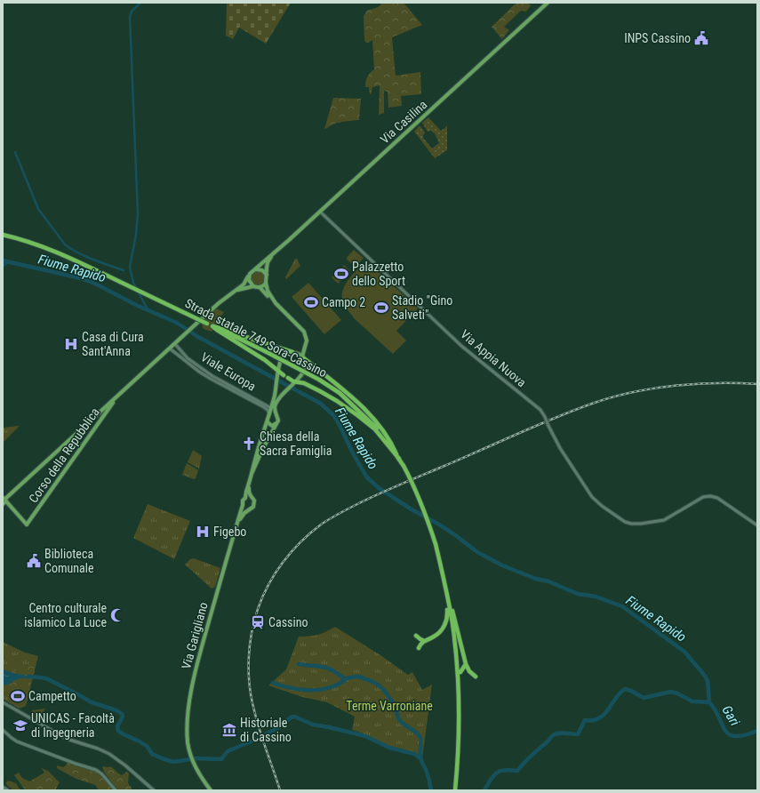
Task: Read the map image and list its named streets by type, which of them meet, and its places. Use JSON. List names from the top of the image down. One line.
{"streets":{"highway":["Strada statale 749 Sora-Cassino"],"main road":["Via Casilina","Corso della Repubblica","Via Garigliano"],"street":["Via Appia Nuova","Viale Europa"]},"crossings":[["Via Casilina","Via Appia Nuova"],["Via Casilina","Viale Europa"],["Via Casilina","Corso della Repubblica"],["Viale Europa","Via Garigliano"]],"water":["Fiume Rapido","Gari"],"parks":["Terme Varroniane"],"places":{"public building":["INPS Cassino","Biblioteca Comunale"],"sports":["Palazzetto dello Sport","Campo 2","Stadio \"Gino Salveti\"","Campetto"],"hospital":["Casa di Cura Sant'Anna","Figebo"],"church":["Chiesa della Sacra Famiglia"],"mosque":["Centro culturale islamico La Luce"],"station":["Cassino"],"school or university":["UNICAS - Facoltà di Ingegneria"],"museum":["Historiale di Cassino"]}}
